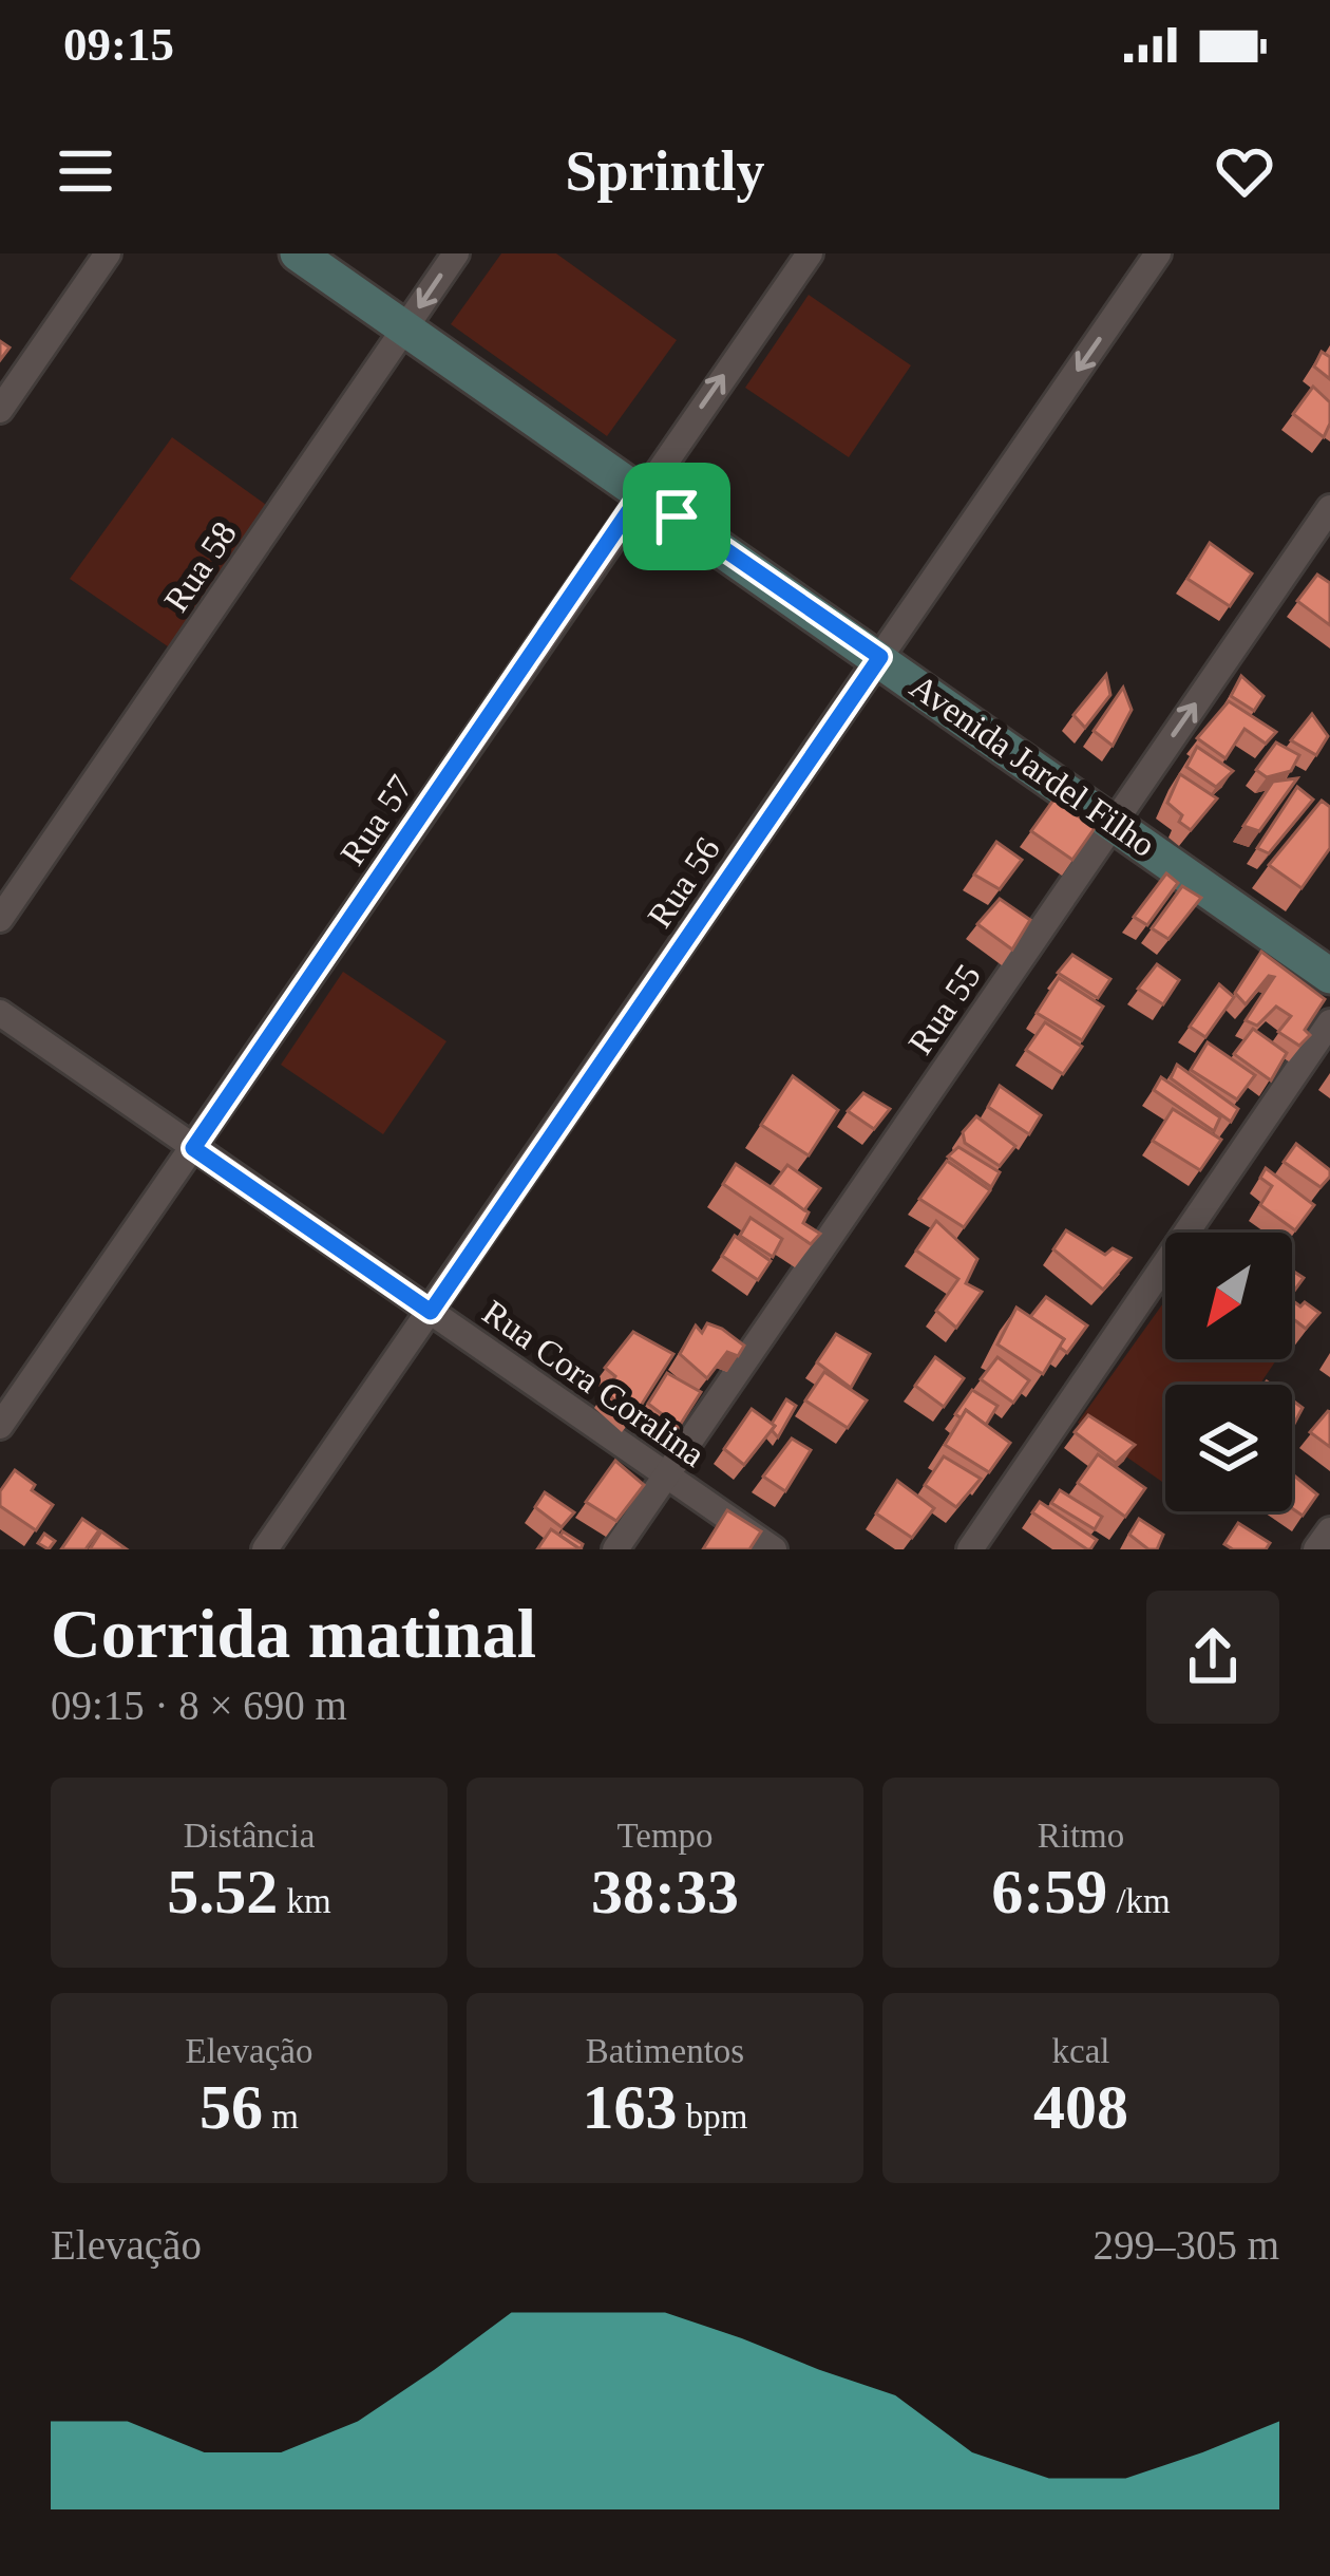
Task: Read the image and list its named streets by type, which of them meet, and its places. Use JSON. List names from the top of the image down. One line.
{"streets":{"main road":["Avenida Jardel Filho"],"street":["Rua 58","Rua 57","Rua 56","Rua 55","Rua Cora Coralina"]},"crossings":[["Rua 58","Avenida Jardel Filho"],["Avenida Jardel Filho","Rua 57"],["Avenida Jardel Filho","Rua 56"],["Avenida Jardel Filho","Rua 55"],["Rua 57","Rua Cora Coralina"],["Rua 56","Rua Cora Coralina"],["Rua 55","Rua Cora Coralina"]],"north":"bottom left","page":{"status":"09:15","header":"Sprintly","heading":["Corrida matinal","09:15 · 8 × 690 m"],"stats":[["Distância","5.52 km"],["Tempo","38:33"],["Ritmo","6:59 /km"],["Elevação","56 m"],["Batimentos","163 bpm"],["kcal","408"]],"chart":["Elevação","299–305 m"]}}
